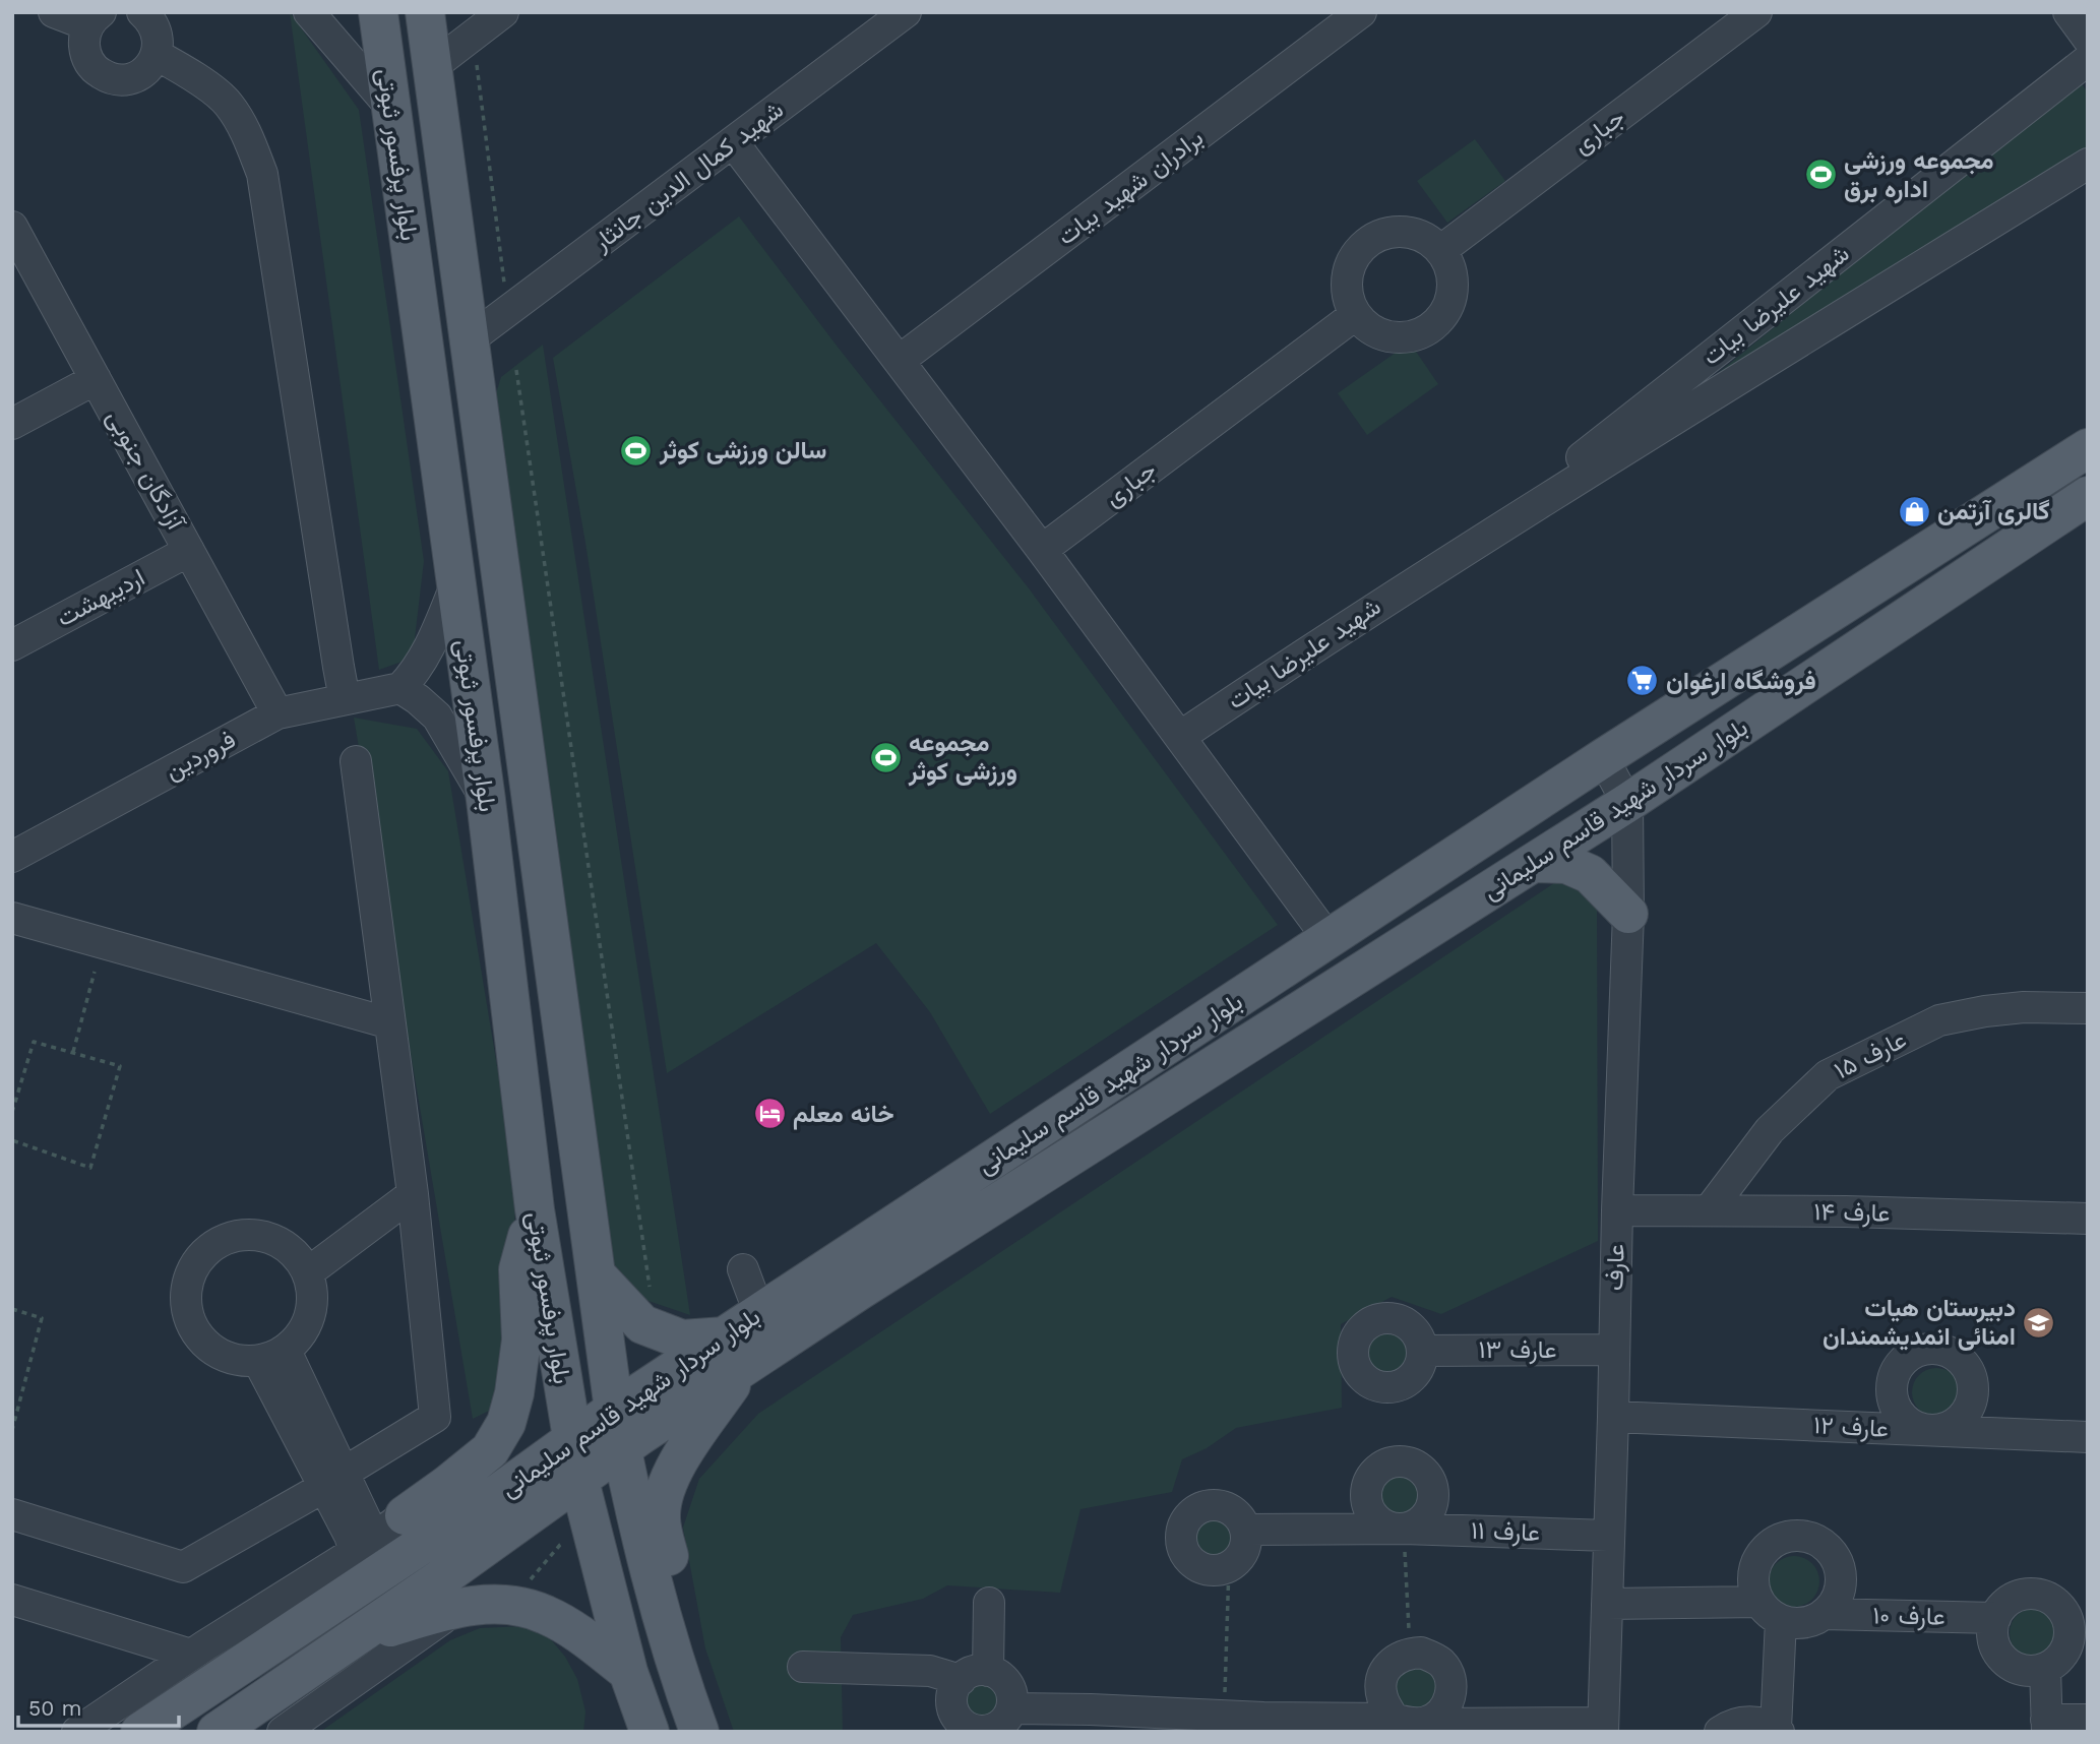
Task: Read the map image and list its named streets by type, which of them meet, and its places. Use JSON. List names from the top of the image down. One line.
{"streets":{"main road":["بلوار پرفسور ثبوتی","بلوار سردار شهید قاسم سلیمانی"],"street":["جباری","شهید کمال الدین جانثار","برادران شهید بیات","شهید علیرضا بیات","آزادگان جنوبی","اردیبهشت","فروردین","عارف ۱۵","عارف ۱۴","عارف","عارف ۱۳","عارف ۱۲","عارف ۱۱","عارف ۱۰"]},"crossings":[["بلوار پرفسور ثبوتی","شهید کمال الدین جانثار"],["بلوار پرفسور ثبوتی","بلوار سردار شهید قاسم سلیمانی"],["آزادگان جنوبی","اردیبهشت"],["آزادگان جنوبی","فروردین"],["بلوار سردار شهید قاسم سلیمانی","عارف"],["عارف ۱۵","عارف ۱۴"],["عارف ۱۴","عارف"],["عارف","عارف ۱۳"],["عارف","عارف ۱۲"],["عارف","عارف ۱۱"]],"places":{"sports":["مجموعه ورزشی اداره برق","سالن ورزشی کوثر","مجموعه ورزشی کوثر"],"shop":["گالری آرتمن"],"supermarket":["فروشگاه ارغوان"],"hotel":["خانه معلم"],"school or university":["دبیرستان هیات امنائی انمدیشمندان"]},"scale_bar":"50 m"}
